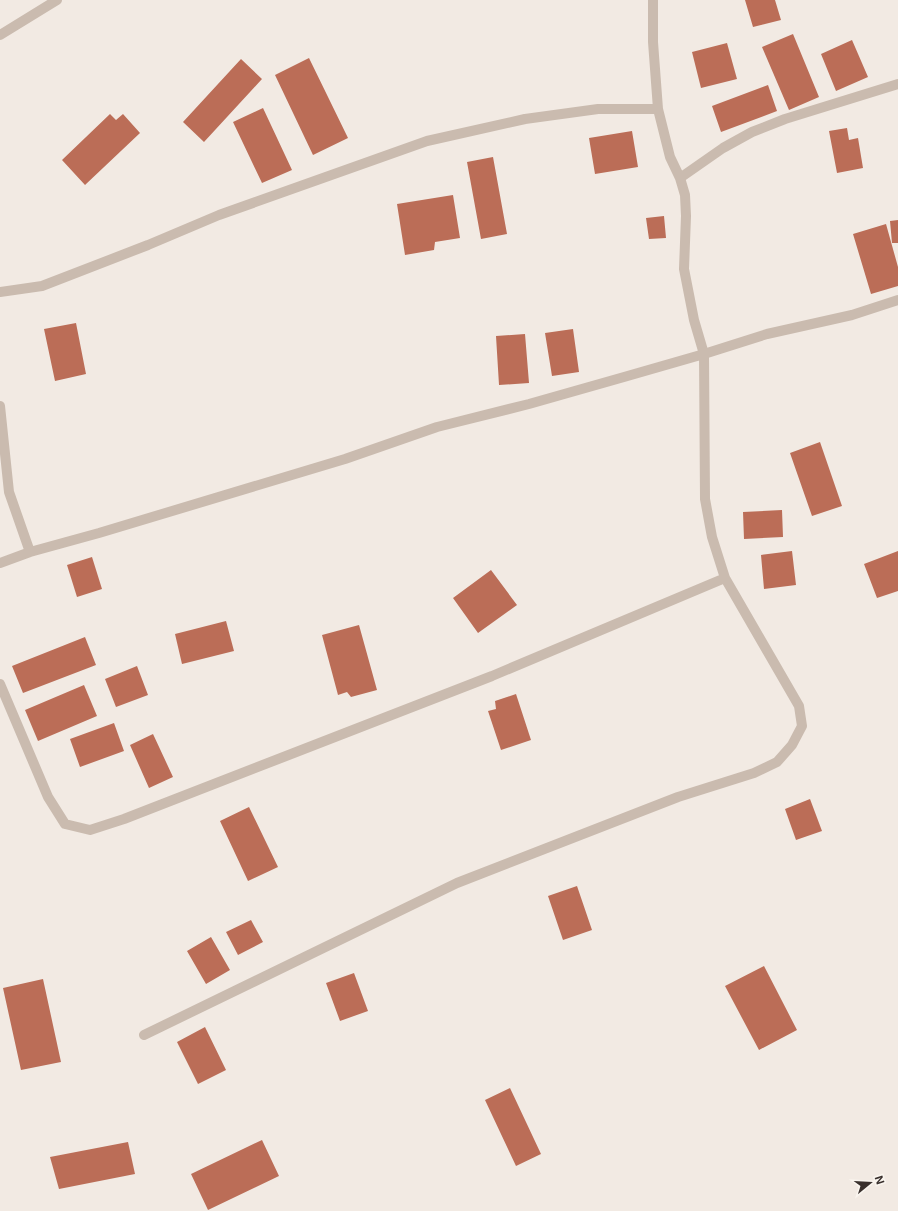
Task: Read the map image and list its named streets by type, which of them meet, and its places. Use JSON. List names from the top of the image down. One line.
{"north":"right"}
